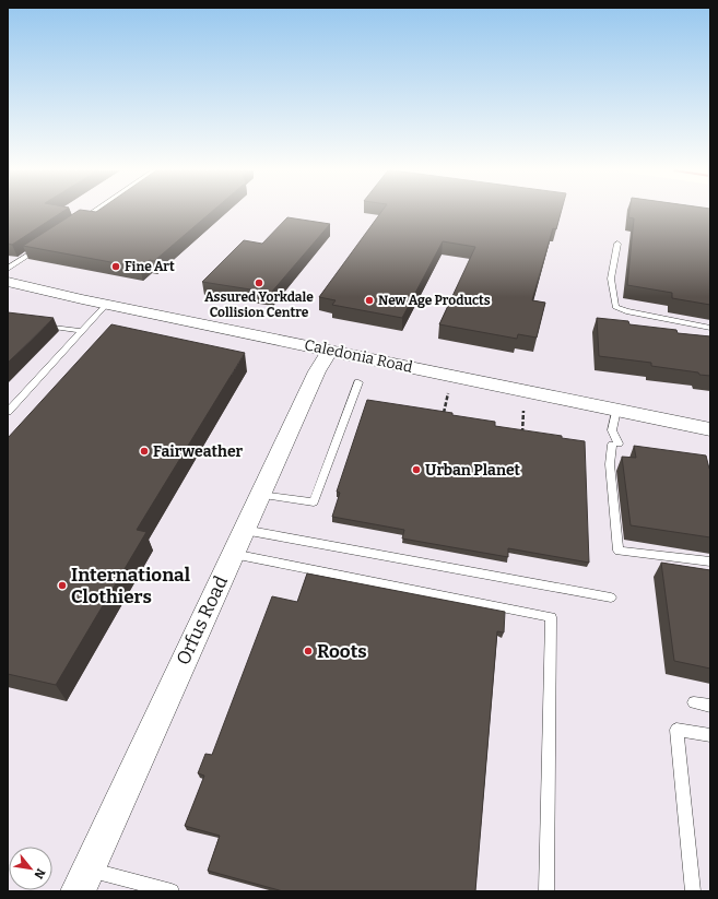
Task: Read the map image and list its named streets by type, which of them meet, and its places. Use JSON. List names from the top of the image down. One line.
{"streets":{"street":["Caledonia Road","Orfus Road"]},"crossings":[["Caledonia Road","Orfus Road"]],"places":["Fine Art","Assured Yorkdale Collision Centre","New Age Products","Fairweather","Urban Planet","International Clothiers","Roots"],"north":"bottom right"}
